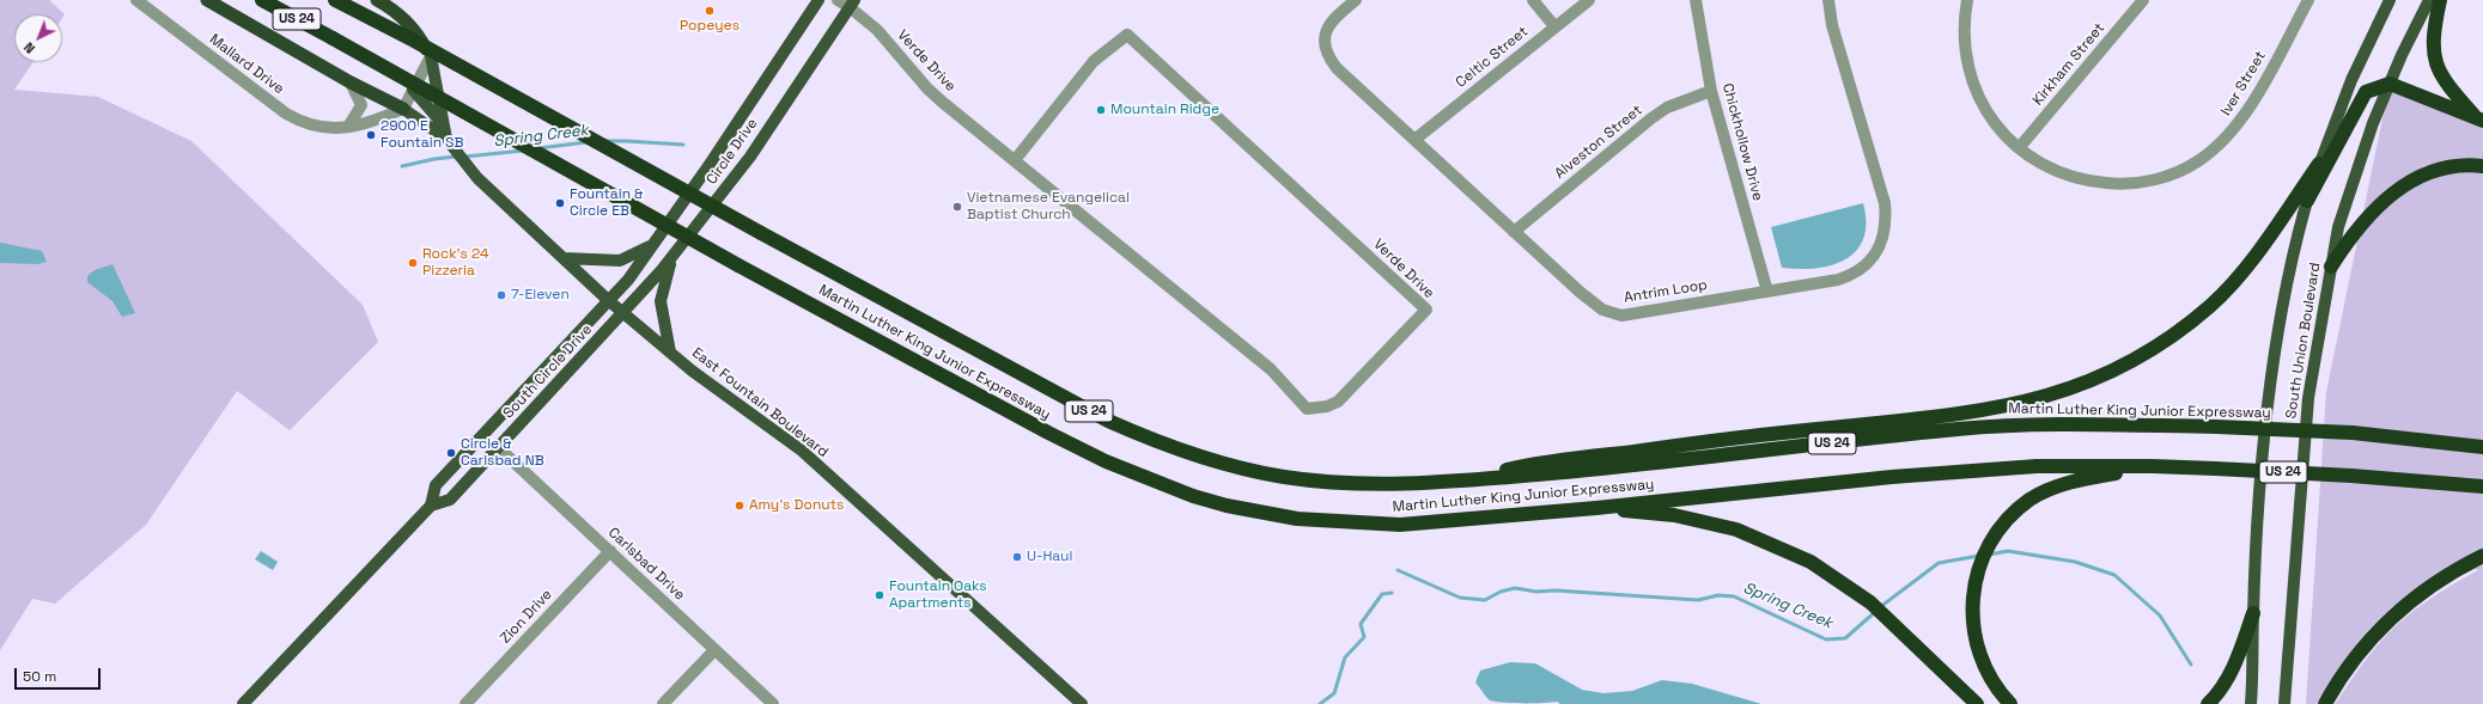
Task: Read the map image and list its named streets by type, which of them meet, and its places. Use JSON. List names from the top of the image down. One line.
{"streets":{"highway":["US 24","Martin Luther King Junior Expressway"],"main road":["Circle Drive","South Union Boulevard","South Circle Drive","East Fountain Boulevard"],"street":["Celtic Street","Verde Drive","Mallard Drive","Kirkham Street","Iver Street","Alveston Street","Chickhollow Drive","Antrim Loop","Carlsbad Drive","Zion Drive"]},"crossings":[["Celtic Street","Antrim Loop"],["Verde Drive","Circle Drive"],["Mallard Drive","East Fountain Boulevard"],["Kirkham Street","Iver Street"],["Alveston Street","Chickhollow Drive"],["Alveston Street","Antrim Loop"],["Chickhollow Drive","Antrim Loop"],["Circle Drive","South Circle Drive"],["Circle Drive","East Fountain Boulevard"],["South Circle Drive","East Fountain Boulevard"],["South Circle Drive","Carlsbad Drive"],["Carlsbad Drive","Zion Drive"]],"water":["Spring Creek"],"places":["Popeyes","Mountain Ridge","2900 E Fountain SB","Fountain & Circle EB","Vietnamese Evangelical Baptist Church","Rock's 24 Pizzeria","7-Eleven","Circle & Carlsbad NB","Amy's Donuts","U-Haul","Fountain Oaks Apartments"],"scale_bar":"50 m","north":"bottom left"}
